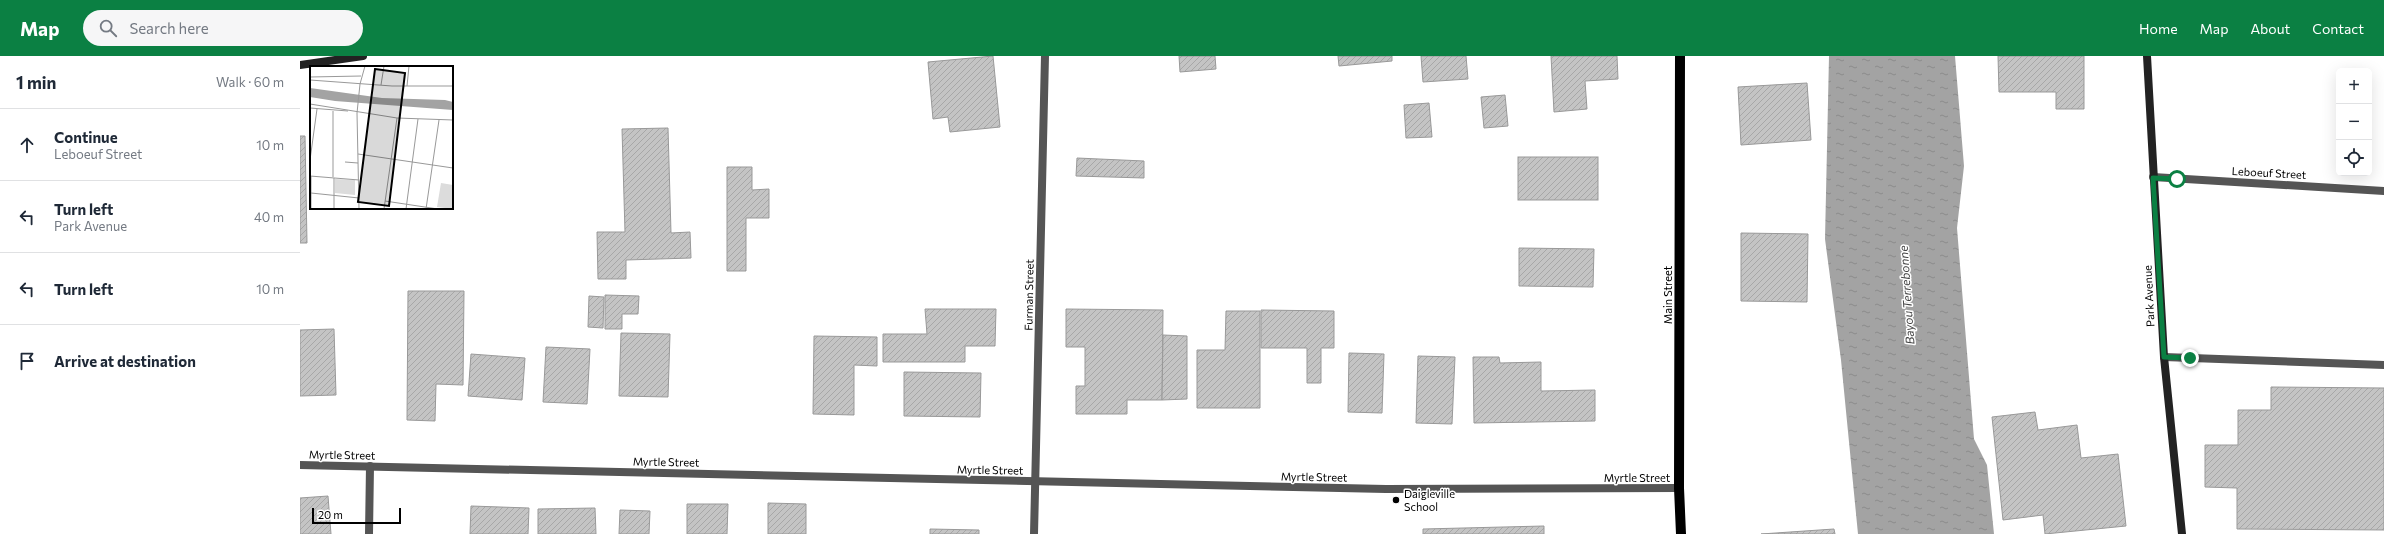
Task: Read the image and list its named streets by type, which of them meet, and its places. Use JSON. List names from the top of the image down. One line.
{"streets":{"main road":["Main Street","Park Avenue"],"street":["Leboeuf Street","Furman Street","Myrtle Street"]},"crossings":[["Leboeuf Street","Park Avenue"],["Furman Street","Myrtle Street"],["Main Street","Myrtle Street"]],"water":["Bayou Terrebonne"],"places":["Daigleville School"],"scale_bar":"20 m","page":{"header":"Map","search":"Search here","nav":["Home","Map","About","Contact"],"heading":["1 min","Walk · 60 m"],"map_buttons":["+","−"],"list":[["Continue","Leboeuf Street","10 m"],["Turn left","Park Avenue","40 m"],["Turn left","10 m"],"Arrive at destination"],"scale":"20 m"}}
